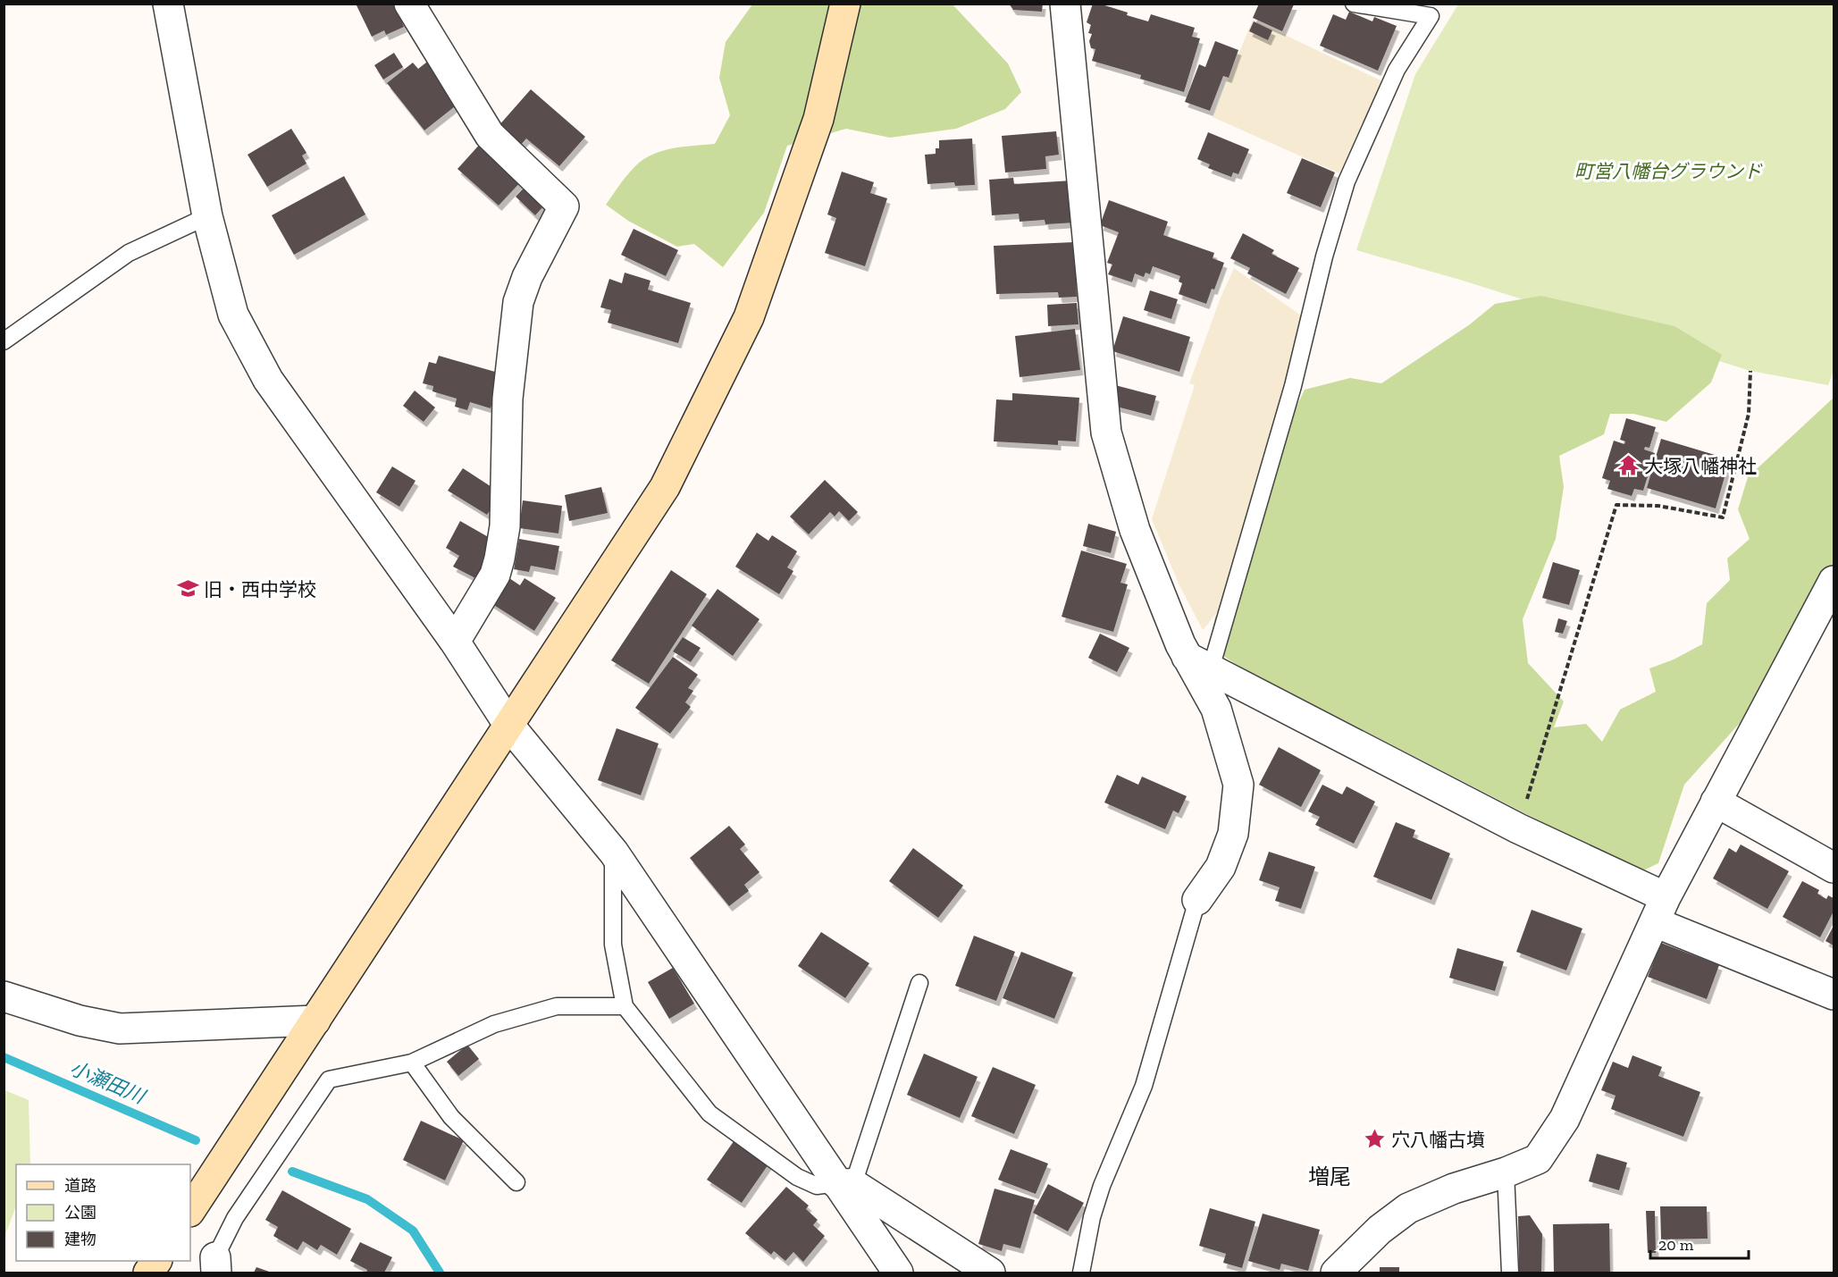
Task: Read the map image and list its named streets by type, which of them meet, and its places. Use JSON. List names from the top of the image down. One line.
{"districts":["増尾"],"water":["小瀬田川"],"parks":["町営八幡台グラウンド"],"places":{"temple":["大塚八幡神社"],"school or university":["旧・西中学校"],"place":["穴八幡古墳"]},"legend":["道路","公園","建物"],"scale_bar":"20 m"}
